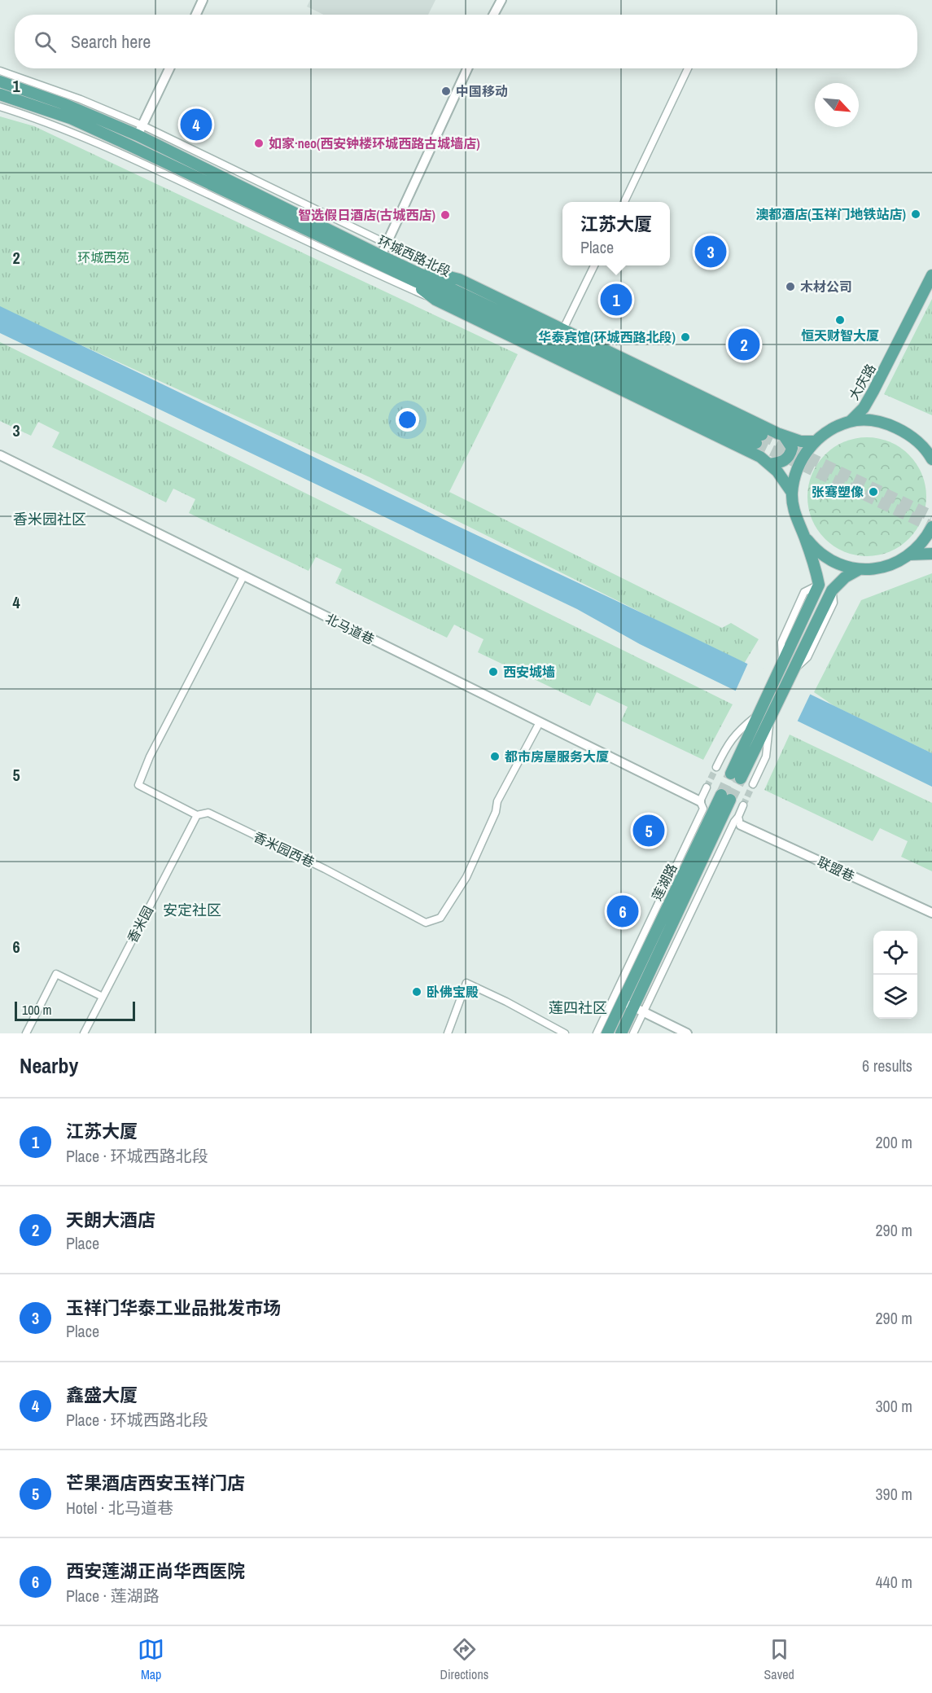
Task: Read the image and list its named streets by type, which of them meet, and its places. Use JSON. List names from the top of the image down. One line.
{"streets":{"main road":["环城西路北段","大庆路","莲湖路"],"street":["北马道巷","香米园西巷","联盟巷","香米园"]},"crossings":[["北马道巷","香米园西巷"],["香米园西巷","香米园"]],"districts":["香米园社区","安定社区","莲四社区"],"parks":["环城西苑"],"places":["中国移动","如家·neo(西安钟楼环城西路古城墙店)","澳都酒店(玉祥门地铁站店)","智选假日酒店(古城西店)","木材公司","恒天财智大厦","华泰宾馆(环城西路北段)","张骞塑像","西安城墙","都市房屋服务大厦","卧佛宝殿"],"scale_bar":"100 m","north":"bottom right","page":{"search":"Search here","pins":["4","3","1","2","5","6"],"popup":["江苏大厦","Place"],"scale":"100 m","heading":["Nearby","6 results"],"list":[{"mark":"1","name":"江苏大厦","note":"Place · 环城西路北段","value":"200 m"},{"mark":"2","name":"天朗大酒店","note":"Place","value":"290 m"},{"mark":"3","name":"玉祥门华泰工业品批发市场","note":"Place","value":"290 m"},{"mark":"4","name":"鑫盛大厦","note":"Place · 环城西路北段","value":"300 m"},{"mark":"5","name":"芒果酒店西安玉祥门店","note":"Hotel · 北马道巷","value":"390 m"},{"mark":"6","name":"西安莲湖正尚华西医院","note":"Place · 莲湖路","value":"440 m"}],"nav":["Map","Directions","Saved"]},"grid":{"rows":["1","2","3","4","5","6"]}}
